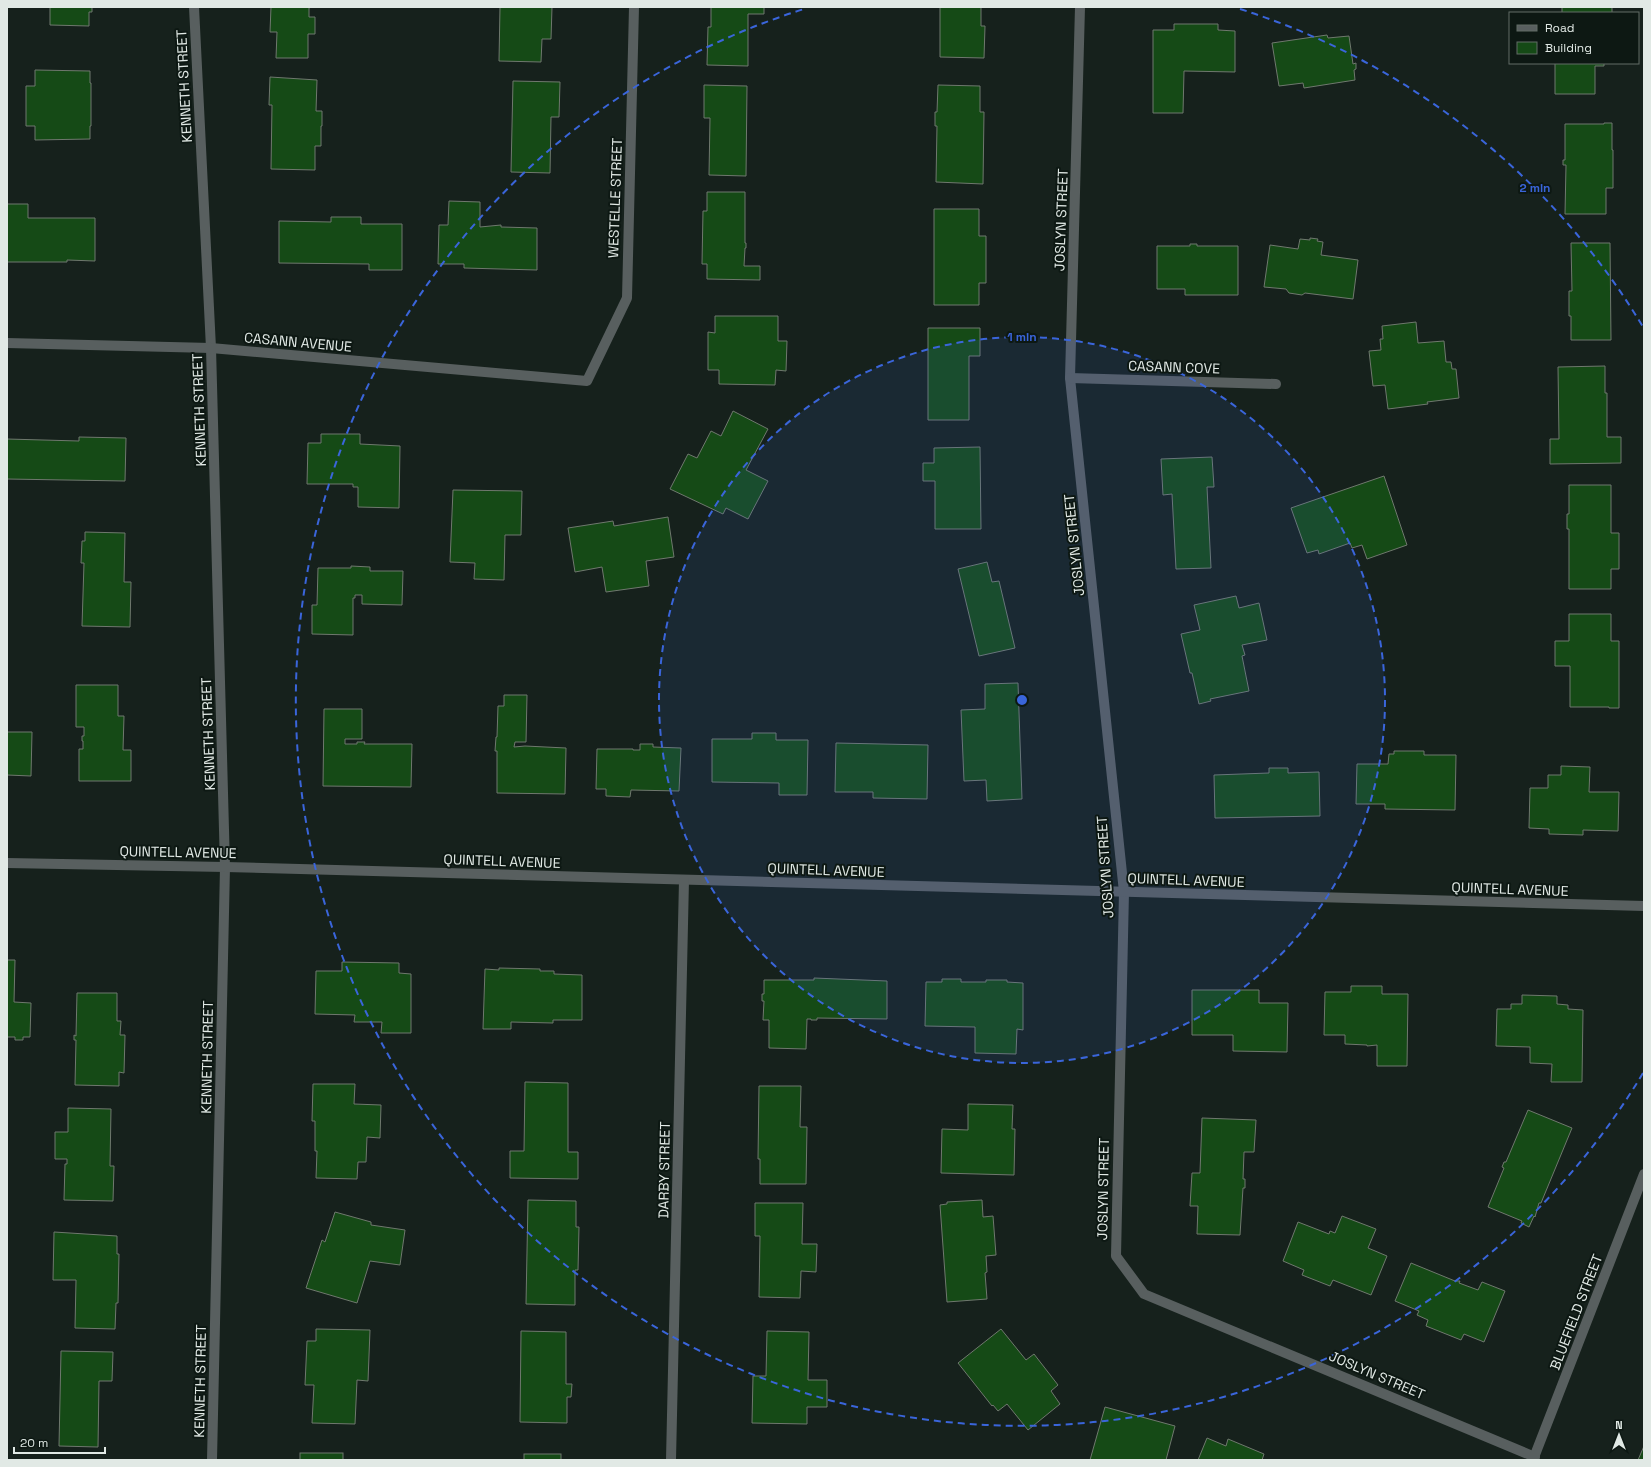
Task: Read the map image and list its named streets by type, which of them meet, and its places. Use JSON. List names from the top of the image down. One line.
{"streets":{"street":["KENNETH STREET","WESTELLE STREET","JOSLYN STREET","CASANN AVENUE","CASANN COVE","QUINTELL AVENUE","DARBY STREET","BLUEFIELD STREET"]},"crossings":[["KENNETH STREET","CASANN AVENUE"],["KENNETH STREET","QUINTELL AVENUE"],["WESTELLE STREET","CASANN AVENUE"],["JOSLYN STREET","CASANN COVE"],["JOSLYN STREET","QUINTELL AVENUE"],["JOSLYN STREET","BLUEFIELD STREET"],["QUINTELL AVENUE","DARBY STREET"]],"legend":["Road","Building"],"scale_bar":"20 m","north":"top","rings":["2 min","1 min"]}
